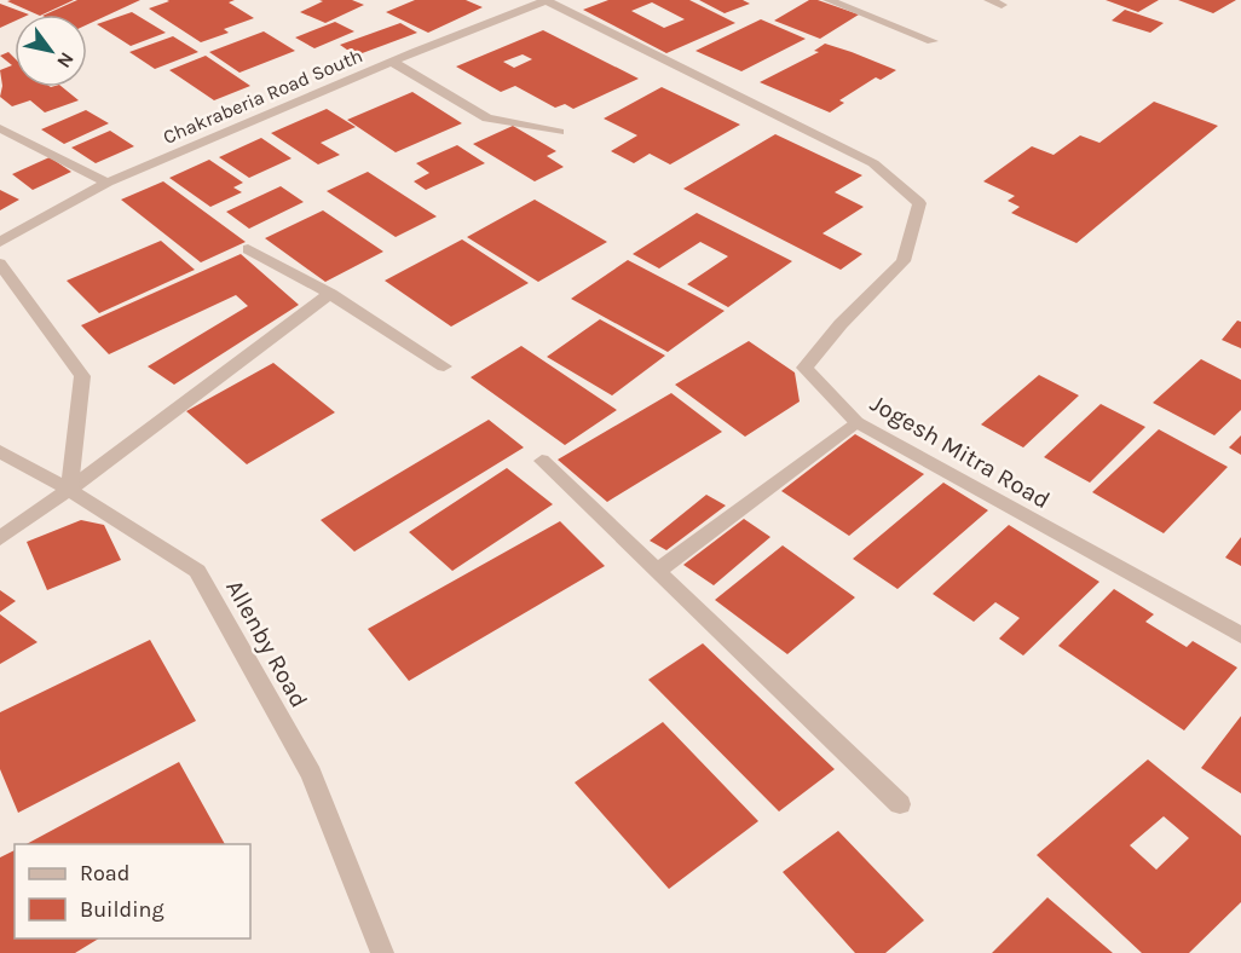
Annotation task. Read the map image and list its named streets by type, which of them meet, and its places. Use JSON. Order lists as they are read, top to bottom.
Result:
{
  "streets": {
    "street": ["Chakraberia Road South", "Jogesh Mitra Road", "Allenby Road"]
  },
  "crossings": [
    ["Chakraberia Road South", "Jogesh Mitra Road"]
  ],
  "legend": ["Road", "Building"],
  "north": "bottom right"
}
